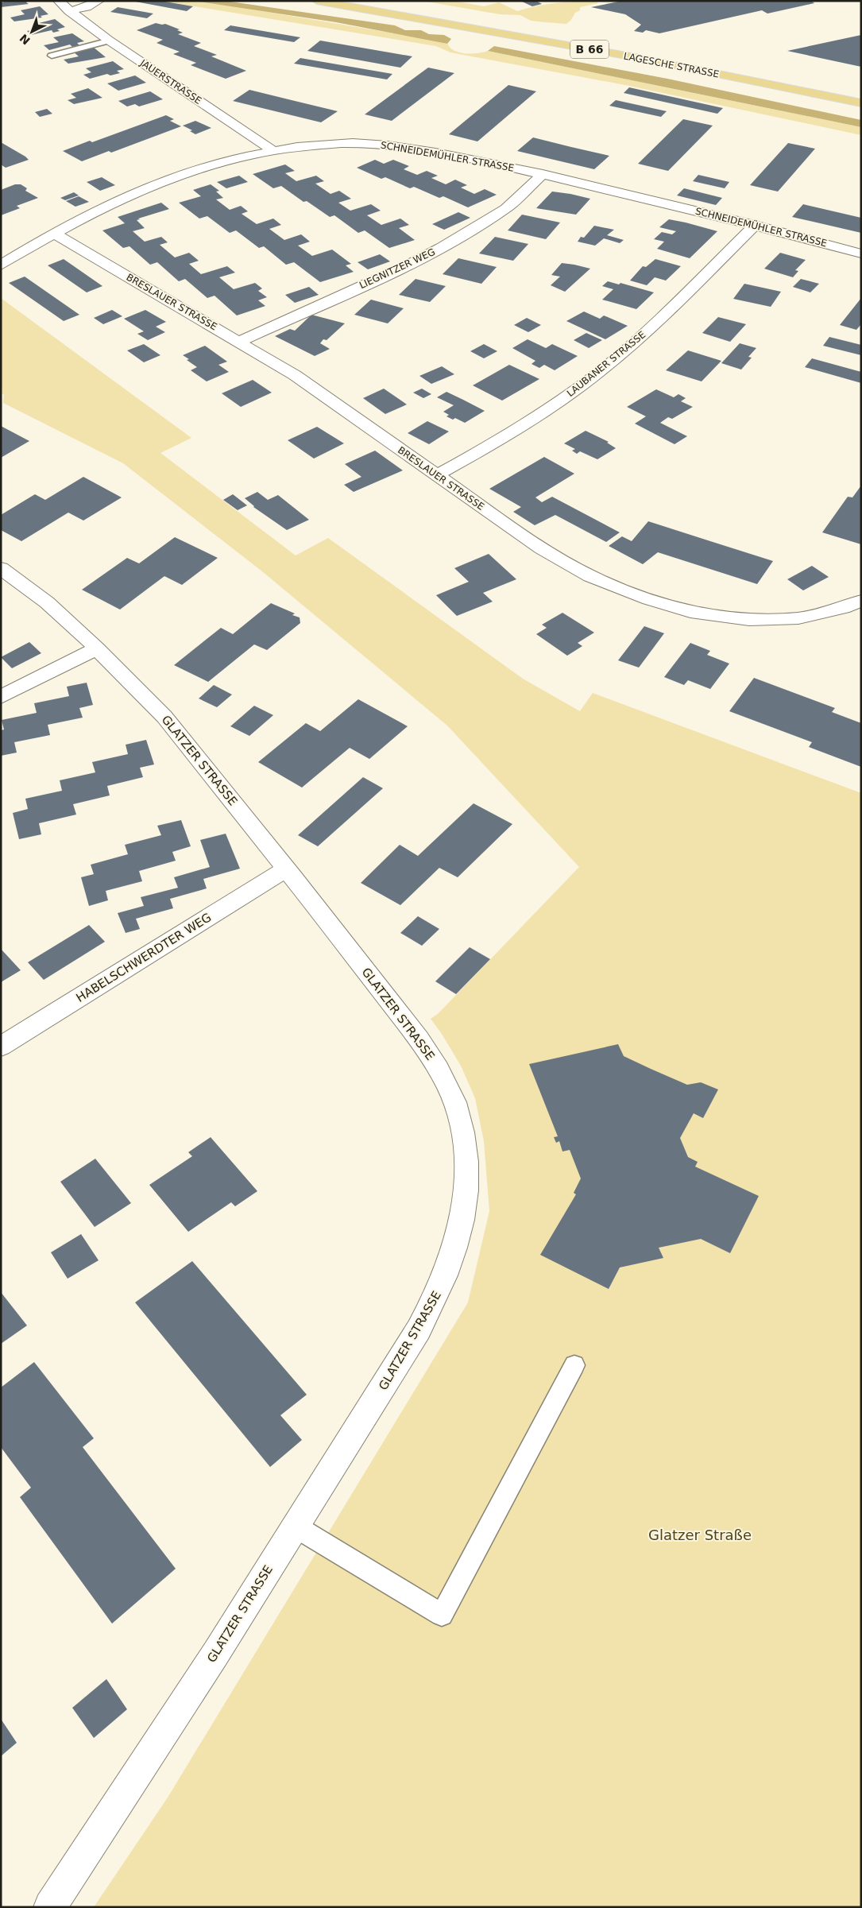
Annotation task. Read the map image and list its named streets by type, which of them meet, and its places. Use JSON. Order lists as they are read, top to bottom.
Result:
{
  "streets": {
    "main road": ["B 66", "LAGESCHE STRASSE"],
    "street": [
      "JAUERSTRASSE",
      "SCHNEIDEMÜHLER STRASSE",
      "LIEGNITZER WEG",
      "BRESLAUER STRASSE",
      "LAUBANER STRASSE",
      "GLATZER STRASSE",
      "HABELSCHWERDTER WEG"
    ]
  },
  "crossings": [
    ["JAUERSTRASSE", "SCHNEIDEMÜHLER STRASSE"],
    ["SCHNEIDEMÜHLER STRASSE", "LIEGNITZER WEG"],
    ["SCHNEIDEMÜHLER STRASSE", "BRESLAUER STRASSE"],
    ["SCHNEIDEMÜHLER STRASSE", "LAUBANER STRASSE"],
    ["LIEGNITZER WEG", "BRESLAUER STRASSE"],
    ["BRESLAUER STRASSE", "LAUBANER STRASSE"],
    ["GLATZER STRASSE", "HABELSCHWERDTER WEG"]
  ],
  "parks": ["Glatzer Straße"],
  "north": "bottom left"
}
